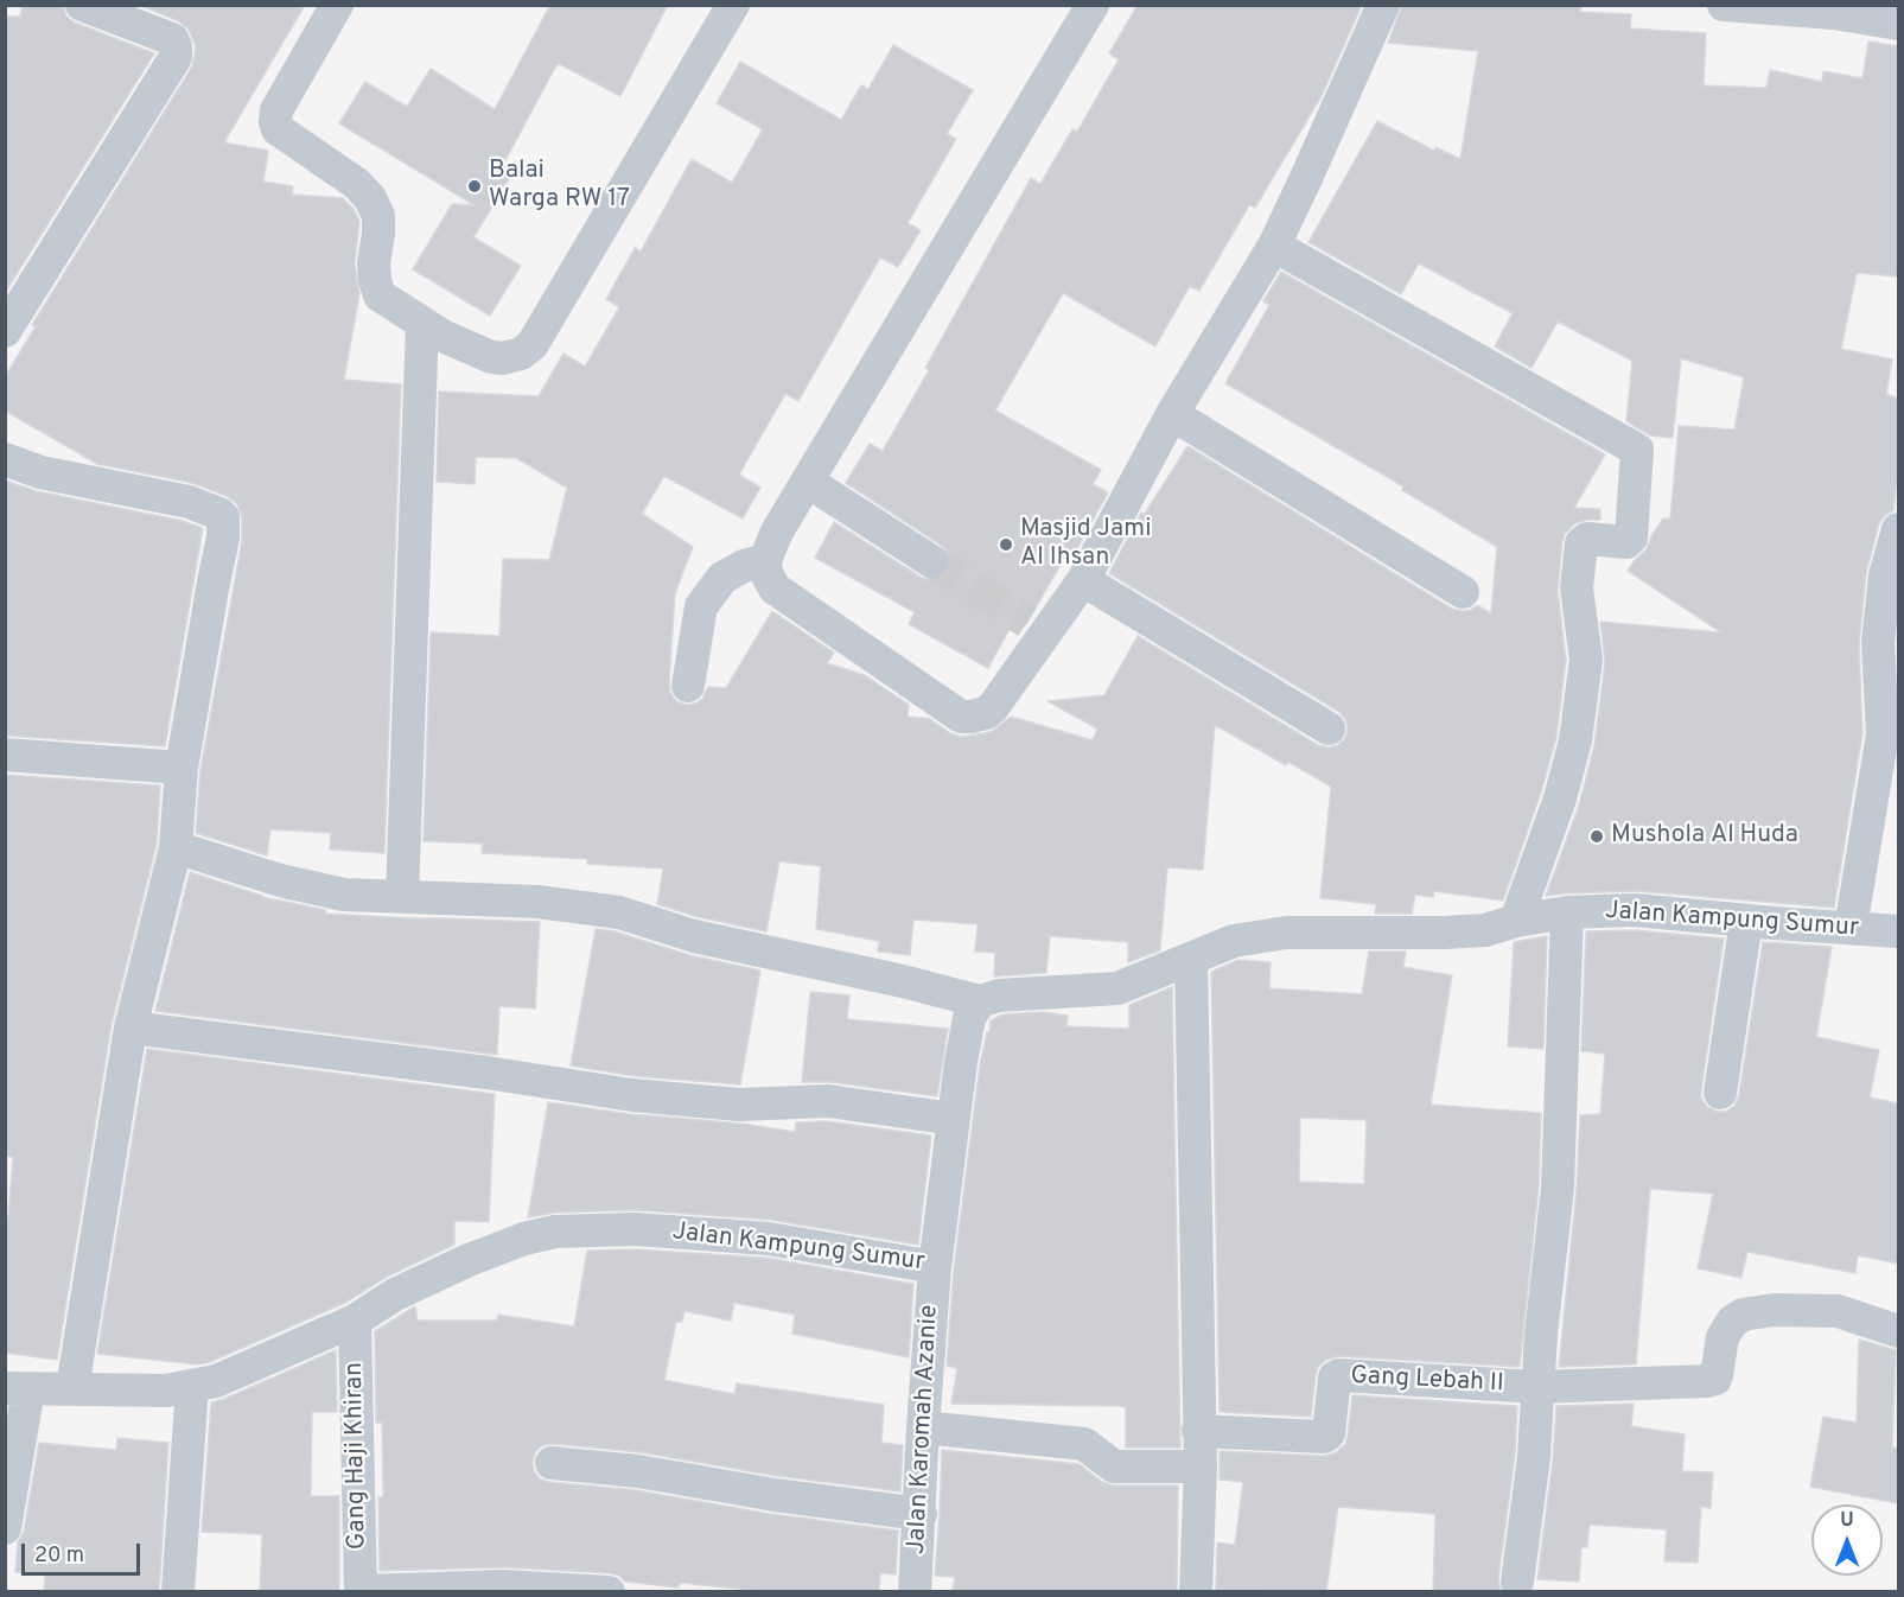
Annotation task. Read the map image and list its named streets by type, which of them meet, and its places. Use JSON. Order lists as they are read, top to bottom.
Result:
{
  "streets": {
    "street": [
      "Jalan Kampung Sumur",
      "Gang Lebah II",
      "Jalan Karomah Azanie",
      "Gang Haji Khiran"
    ]
  },
  "crossings": [
    ["Jalan Kampung Sumur", "Jalan Karomah Azanie"],
    ["Jalan Kampung Sumur", "Gang Haji Khiran"]
  ],
  "places": ["Balai Warga RW 17", "Masjid Jami Al Ihsan", "Mushola Al Huda"],
  "scale_bar": "20 m",
  "north": "top"
}
